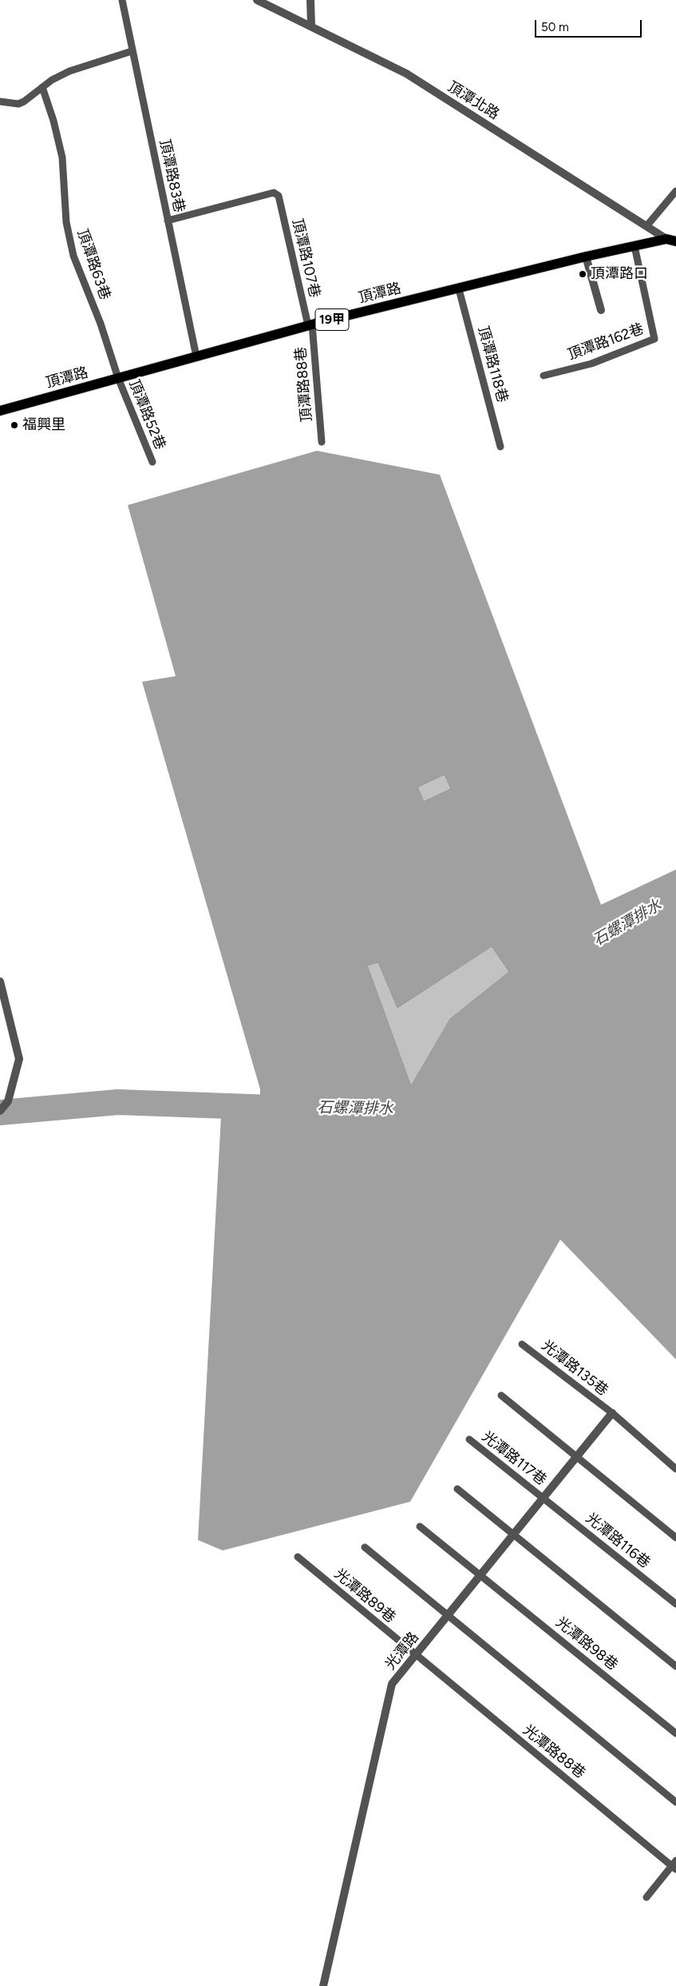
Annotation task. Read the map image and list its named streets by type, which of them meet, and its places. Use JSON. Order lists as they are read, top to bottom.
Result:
{
  "streets": {
    "main road": ["頂潭路", "19甲"],
    "street": ["頂潭北路", "光潭路"],
    "lane": [
      "頂潭路83巷",
      "頂潭路107巷",
      "頂潭路63巷",
      "頂潭路162巷",
      "頂潭路118巷",
      "頂潭路88巷",
      "頂潭路52巷",
      "光潭路135巷",
      "光潭路117巷",
      "光潭路116巷",
      "光潭路89巷",
      "光潭路98巷",
      "光潭路88巷"
    ]
  },
  "crossings": [
    ["頂潭北路", "頂潭路"],
    ["頂潭路83巷", "頂潭路107巷"],
    ["頂潭路83巷", "頂潭路"],
    ["頂潭路107巷", "頂潭路"],
    ["頂潭路107巷", "頂潭路88巷"],
    ["頂潭路63巷", "頂潭路"],
    ["頂潭路63巷", "頂潭路52巷"],
    ["頂潭路", "頂潭路162巷"],
    ["頂潭路", "頂潭路118巷"],
    ["頂潭路", "頂潭路88巷"],
    ["頂潭路", "頂潭路52巷"],
    ["光潭路135巷", "光潭路"],
    ["光潭路117巷", "光潭路116巷"],
    ["光潭路117巷", "光潭路"],
    ["光潭路116巷", "光潭路"],
    ["光潭路89巷", "光潭路"],
    ["光潭路89巷", "光潭路88巷"],
    ["光潭路98巷", "光潭路"],
    ["光潭路", "光潭路88巷"]
  ],
  "water": ["石螺潭排水"],
  "places": ["頂潭路口", "福興里"],
  "scale_bar": "50 m"
}
